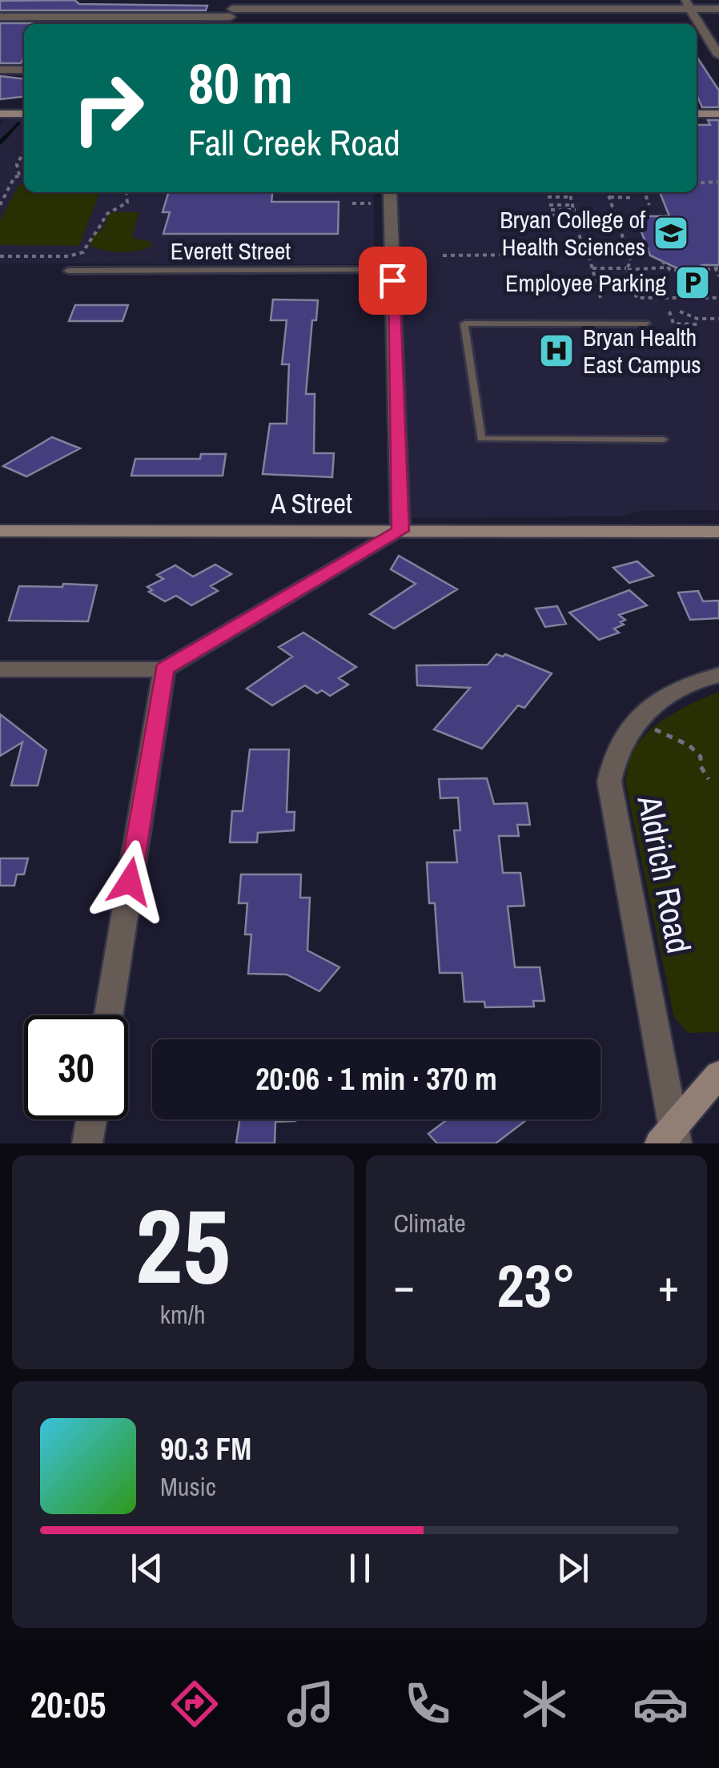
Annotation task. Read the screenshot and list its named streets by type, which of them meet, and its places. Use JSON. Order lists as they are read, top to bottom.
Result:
{
  "streets": {
    "main road": ["A Street"],
    "street": ["Aldrich Road"],
    "lane": ["Everett Street"]
  },
  "places": {
    "school or university": ["Bryan College of Health Sciences"],
    "parking": ["Employee Parking"],
    "hospital": ["Bryan Health East Campus"]
  },
  "page": {
    "turn": ["80 m", "Fall Creek Road"],
    "limit": "30",
    "trip": "20:06 · 1 min · 370 m",
    "tile": [
      ["25", "km/h"],
      "Climate"
    ],
    "heat": ["−", "23°", "+"],
    "song": ["90.3 FM", "Music"],
    "tabs": "20:05"
  }
}
